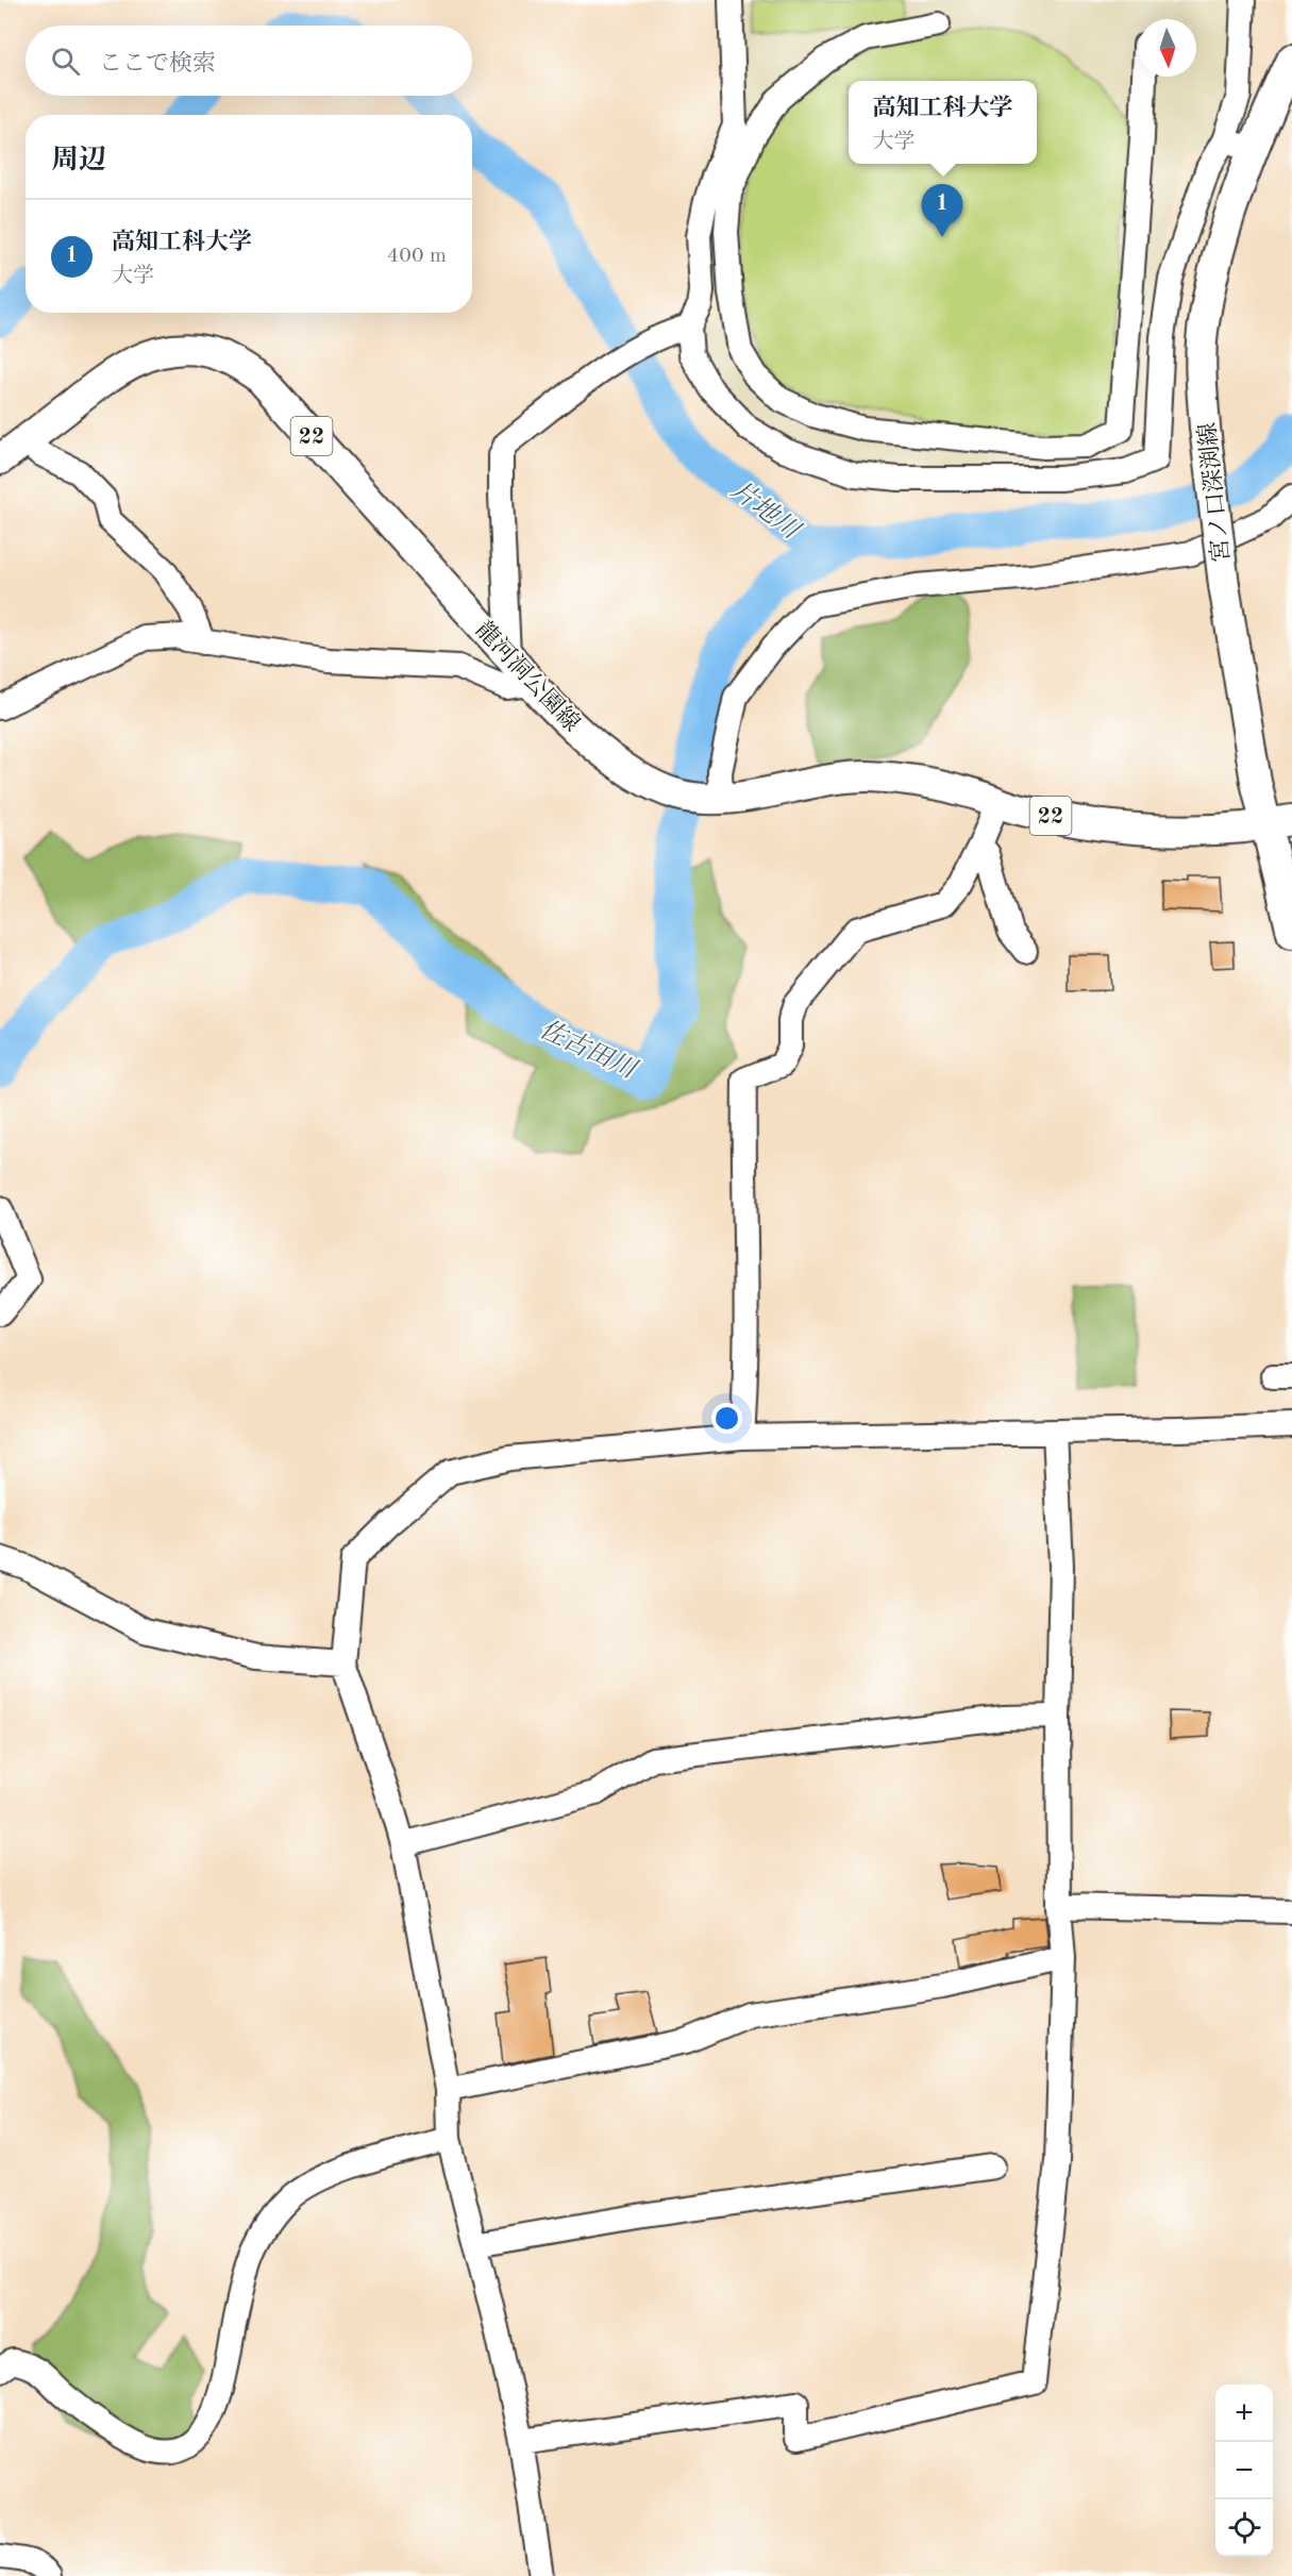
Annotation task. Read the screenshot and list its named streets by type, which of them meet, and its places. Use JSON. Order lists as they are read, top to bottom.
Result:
{
  "streets": {
    "main road": ["22", "宮ノ口深渕線", "龍河洞公園線"]
  },
  "crossings": [
    ["宮ノ口深渕線", "龍河洞公園線"]
  ],
  "water": ["片地川", "佐古田川"],
  "north": "bottom",
  "page": {
    "search": "ここで検索",
    "popup": ["高知工科大学", "大学"],
    "heading": "周辺",
    "pins": "1",
    "list": [
      {
        "mark": "1",
        "name": "高知工科大学",
        "note": "大学",
        "value": "400 m"
      }
    ],
    "map_buttons": ["+", "−"]
  }
}
